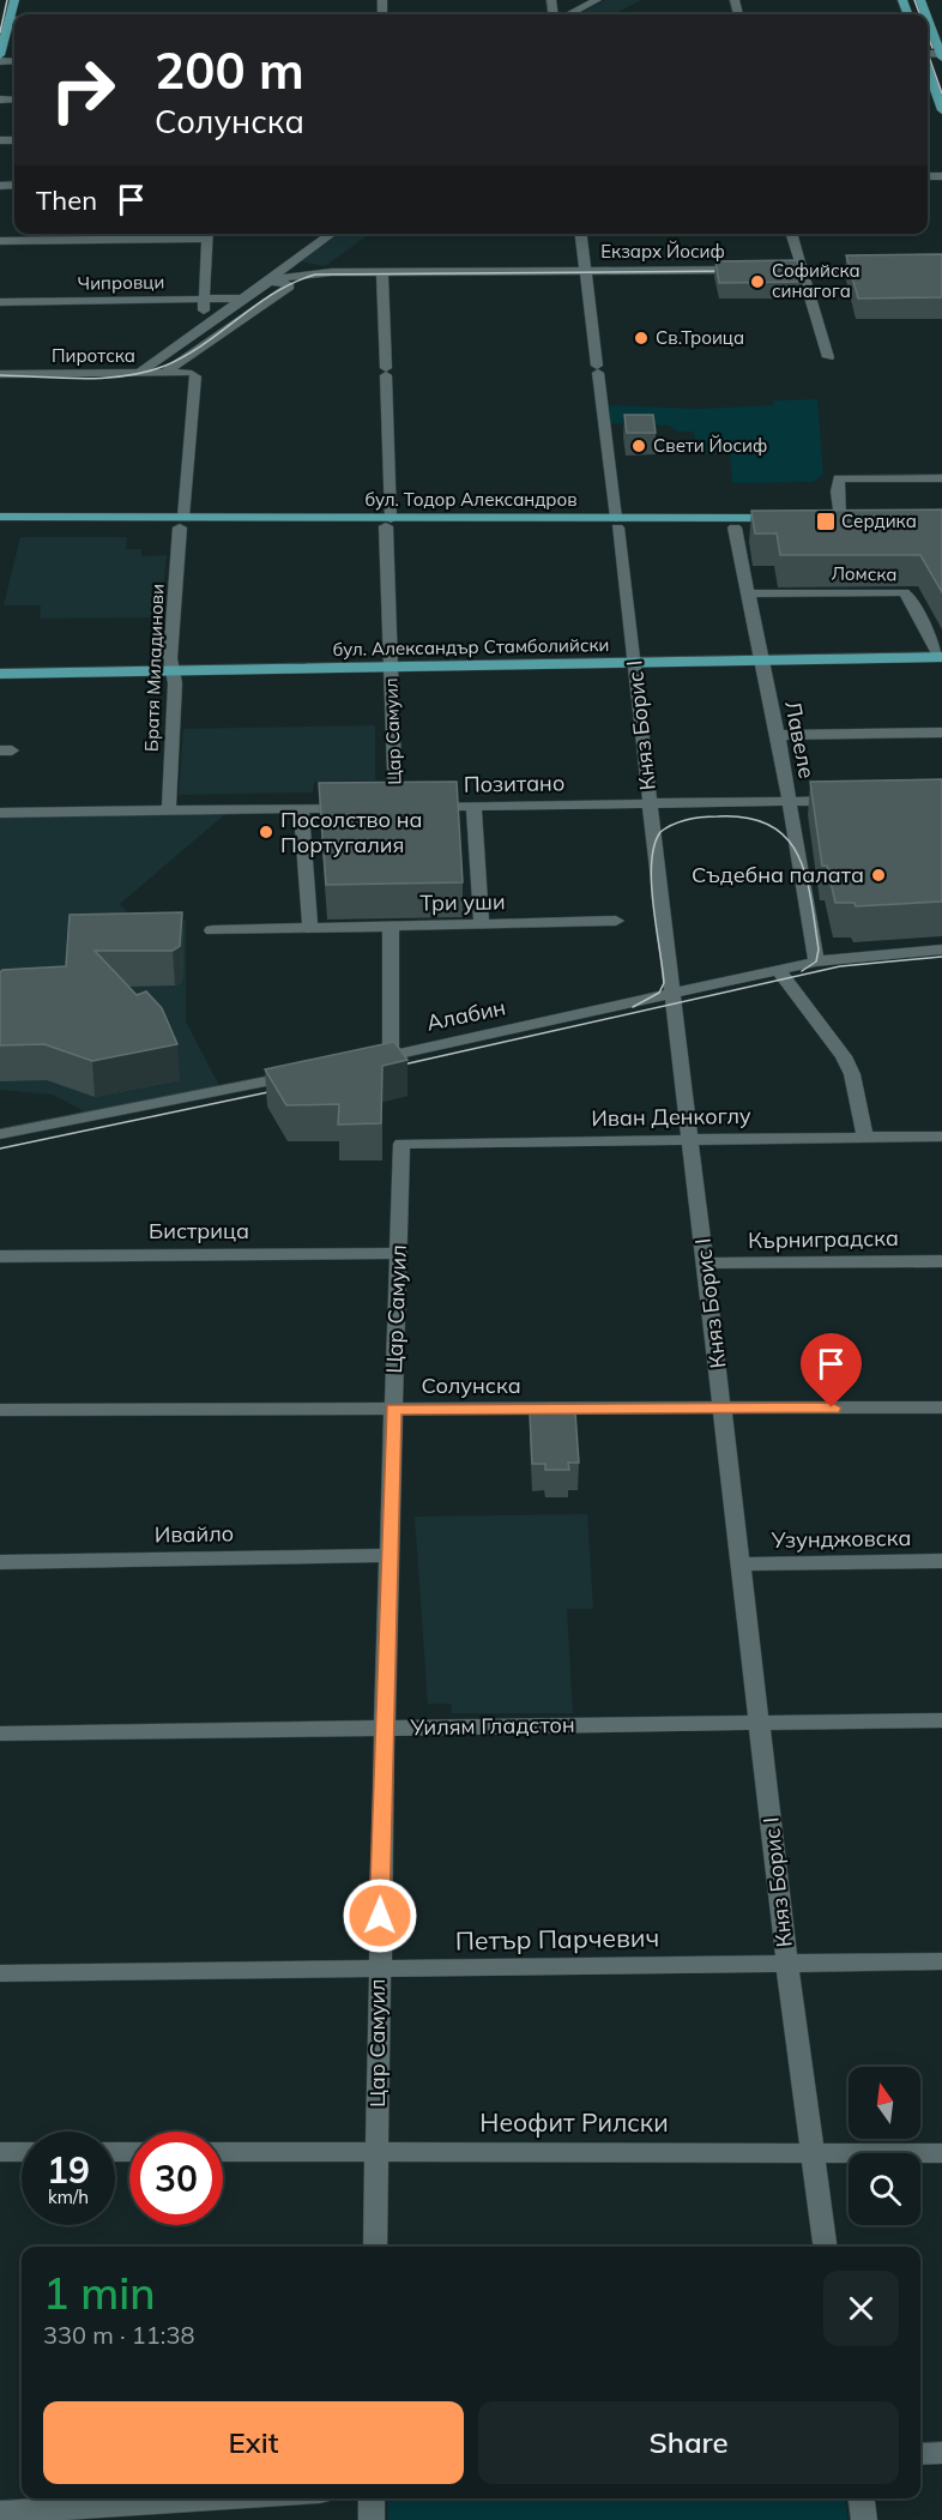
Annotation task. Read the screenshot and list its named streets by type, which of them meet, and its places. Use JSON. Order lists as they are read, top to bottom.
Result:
{
  "streets": {
    "main road": ["бул. Тодор Александров", "бул. Александър Стамболийски"],
    "street": [
      "Екзарх Йосиф",
      "Чипровци",
      "Пиротска",
      "Ломска",
      "Братя Миладинови",
      "Княз Борис I",
      "Цар Самуил",
      "Лавеле",
      "Позитано",
      "Три уши",
      "Алабин",
      "Иван Денкоглу",
      "Бистрица",
      "Кърниградска",
      "Солунска",
      "Ивайло",
      "Узунджовска",
      "Уилям Гладстон",
      "Петър Парчевич",
      "Неофит Рилски"
    ]
  },
  "crossings": [
    ["Екзарх Йосиф", "Княз Борис I"],
    ["Екзарх Йосиф", "Цар Самуил"],
    ["Пиротска", "Братя Миладинови"],
    ["бул. Тодор Александров", "Братя Миладинови"],
    ["бул. Тодор Александров", "Княз Борис I"],
    ["бул. Тодор Александров", "Цар Самуил"],
    ["бул. Тодор Александров", "Лавеле"],
    ["Ломска", "бул. Александър Стамболийски"],
    ["Ломска", "Лавеле"],
    ["бул. Александър Стамболийски", "Братя Миладинови"],
    ["бул. Александър Стамболийски", "Княз Борис I"],
    ["бул. Александър Стамболийски", "Цар Самуил"],
    ["бул. Александър Стамболийски", "Лавеле"],
    ["Княз Борис I", "Позитано"],
    ["Княз Борис I", "Алабин"],
    ["Княз Борис I", "Иван Денкоглу"],
    ["Княз Борис I", "Кърниградска"],
    ["Княз Борис I", "Солунска"],
    ["Княз Борис I", "Узунджовска"],
    ["Княз Борис I", "Уилям Гладстон"],
    ["Княз Борис I", "Петър Парчевич"],
    ["Княз Борис I", "Неофит Рилски"],
    ["Цар Самуил", "Позитано"],
    ["Цар Самуил", "Иван Денкоглу"],
    ["Цар Самуил", "Бистрица"],
    ["Цар Самуил", "Солунска"],
    ["Цар Самуил", "Ивайло"],
    ["Цар Самуил", "Уилям Гладстон"],
    ["Цар Самуил", "Петър Парчевич"],
    ["Цар Самуил", "Неофит Рилски"],
    ["Лавеле", "Позитано"],
    ["Лавеле", "Алабин"]
  ],
  "places": {
    "other": [
      "Софийска синагога",
      "Св.Троица",
      "Свети Йосиф",
      "Посолство на Португалия",
      "Съдебна палата"
    ],
    "transit": ["Сердика"]
  },
  "north": "top",
  "page": {
    "turn": ["200 m", "Солунска"],
    "then": "Then",
    "speed": "19 km/h",
    "limit": "30",
    "heading": ["1 min", "330 m · 11:38"],
    "buttons": ["Exit", "Share"]
  }
}
